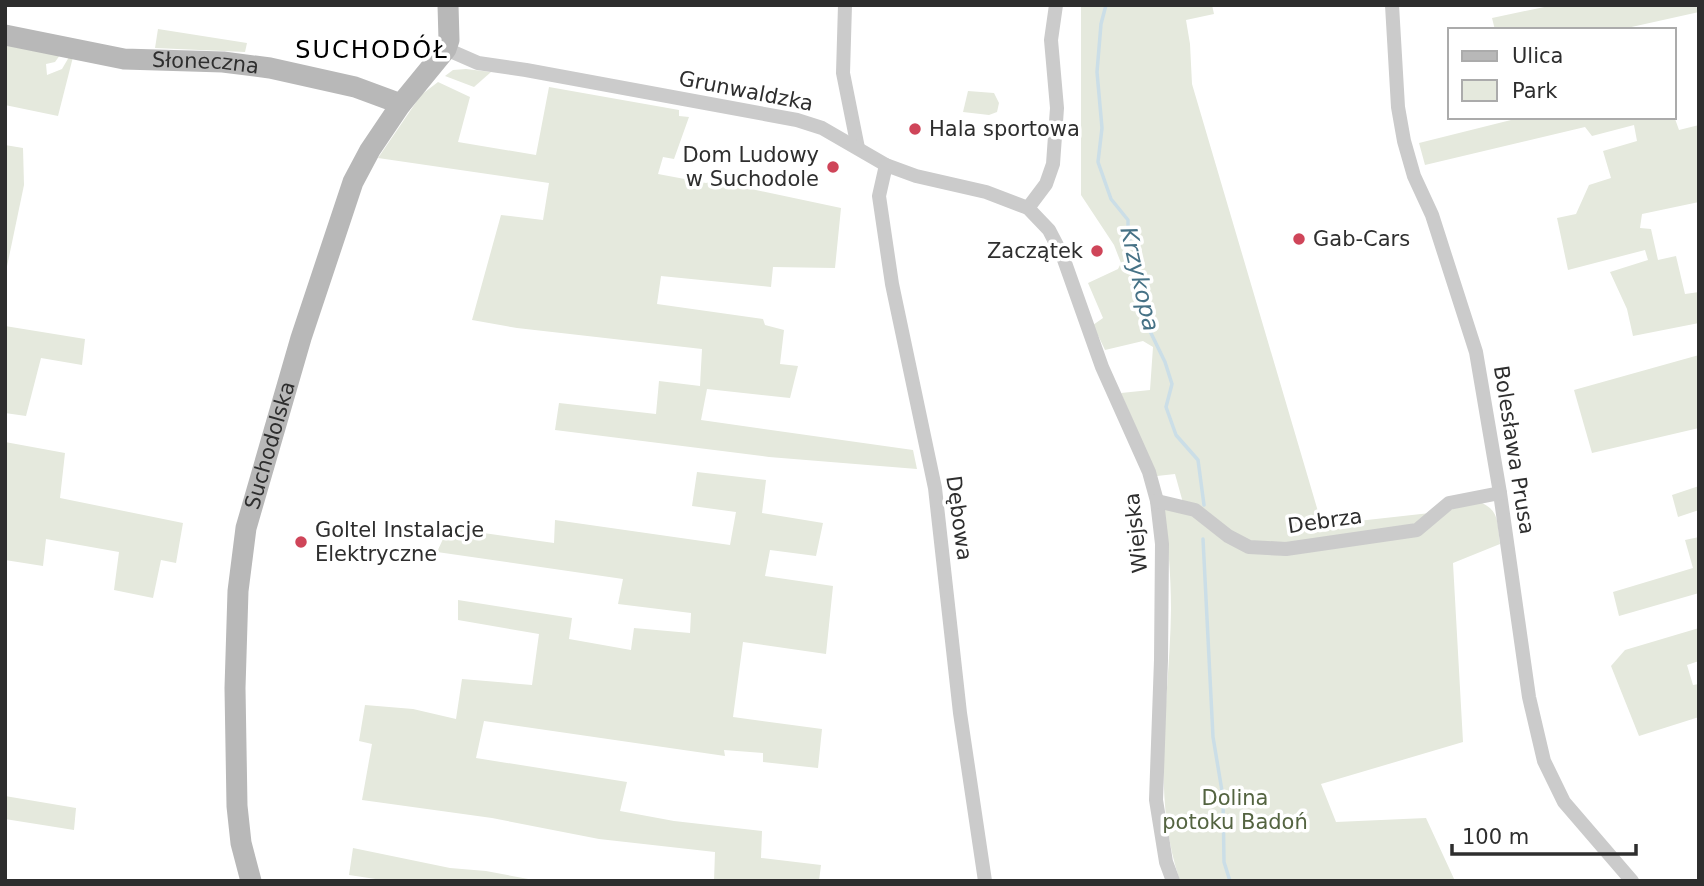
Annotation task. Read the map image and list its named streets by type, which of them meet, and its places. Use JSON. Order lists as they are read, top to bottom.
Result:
{
  "streets": {
    "street": [
      "Słoneczna",
      "Grunwaldzka",
      "Suchodolska",
      "Bolesława Prusa",
      "Dębowa",
      "Debrza",
      "Wiejska"
    ]
  },
  "crossings": [
    ["Słoneczna", "Suchodolska"],
    ["Grunwaldzka", "Suchodolska"],
    ["Grunwaldzka", "Dębowa"],
    ["Grunwaldzka", "Wiejska"],
    ["Bolesława Prusa", "Debrza"],
    ["Debrza", "Wiejska"]
  ],
  "districts": ["SUCHODÓŁ"],
  "water": ["Krzykopa"],
  "parks": ["Dolina potoku Badoń"],
  "places": [
    "Hala sportowa",
    "Dom Ludowy w Suchodole",
    "Gab-Cars",
    "Zaczątek",
    "Goltel Instalacje Elektryczne"
  ],
  "legend": ["Ulica", "Park"],
  "scale_bar": "100 m"
}
